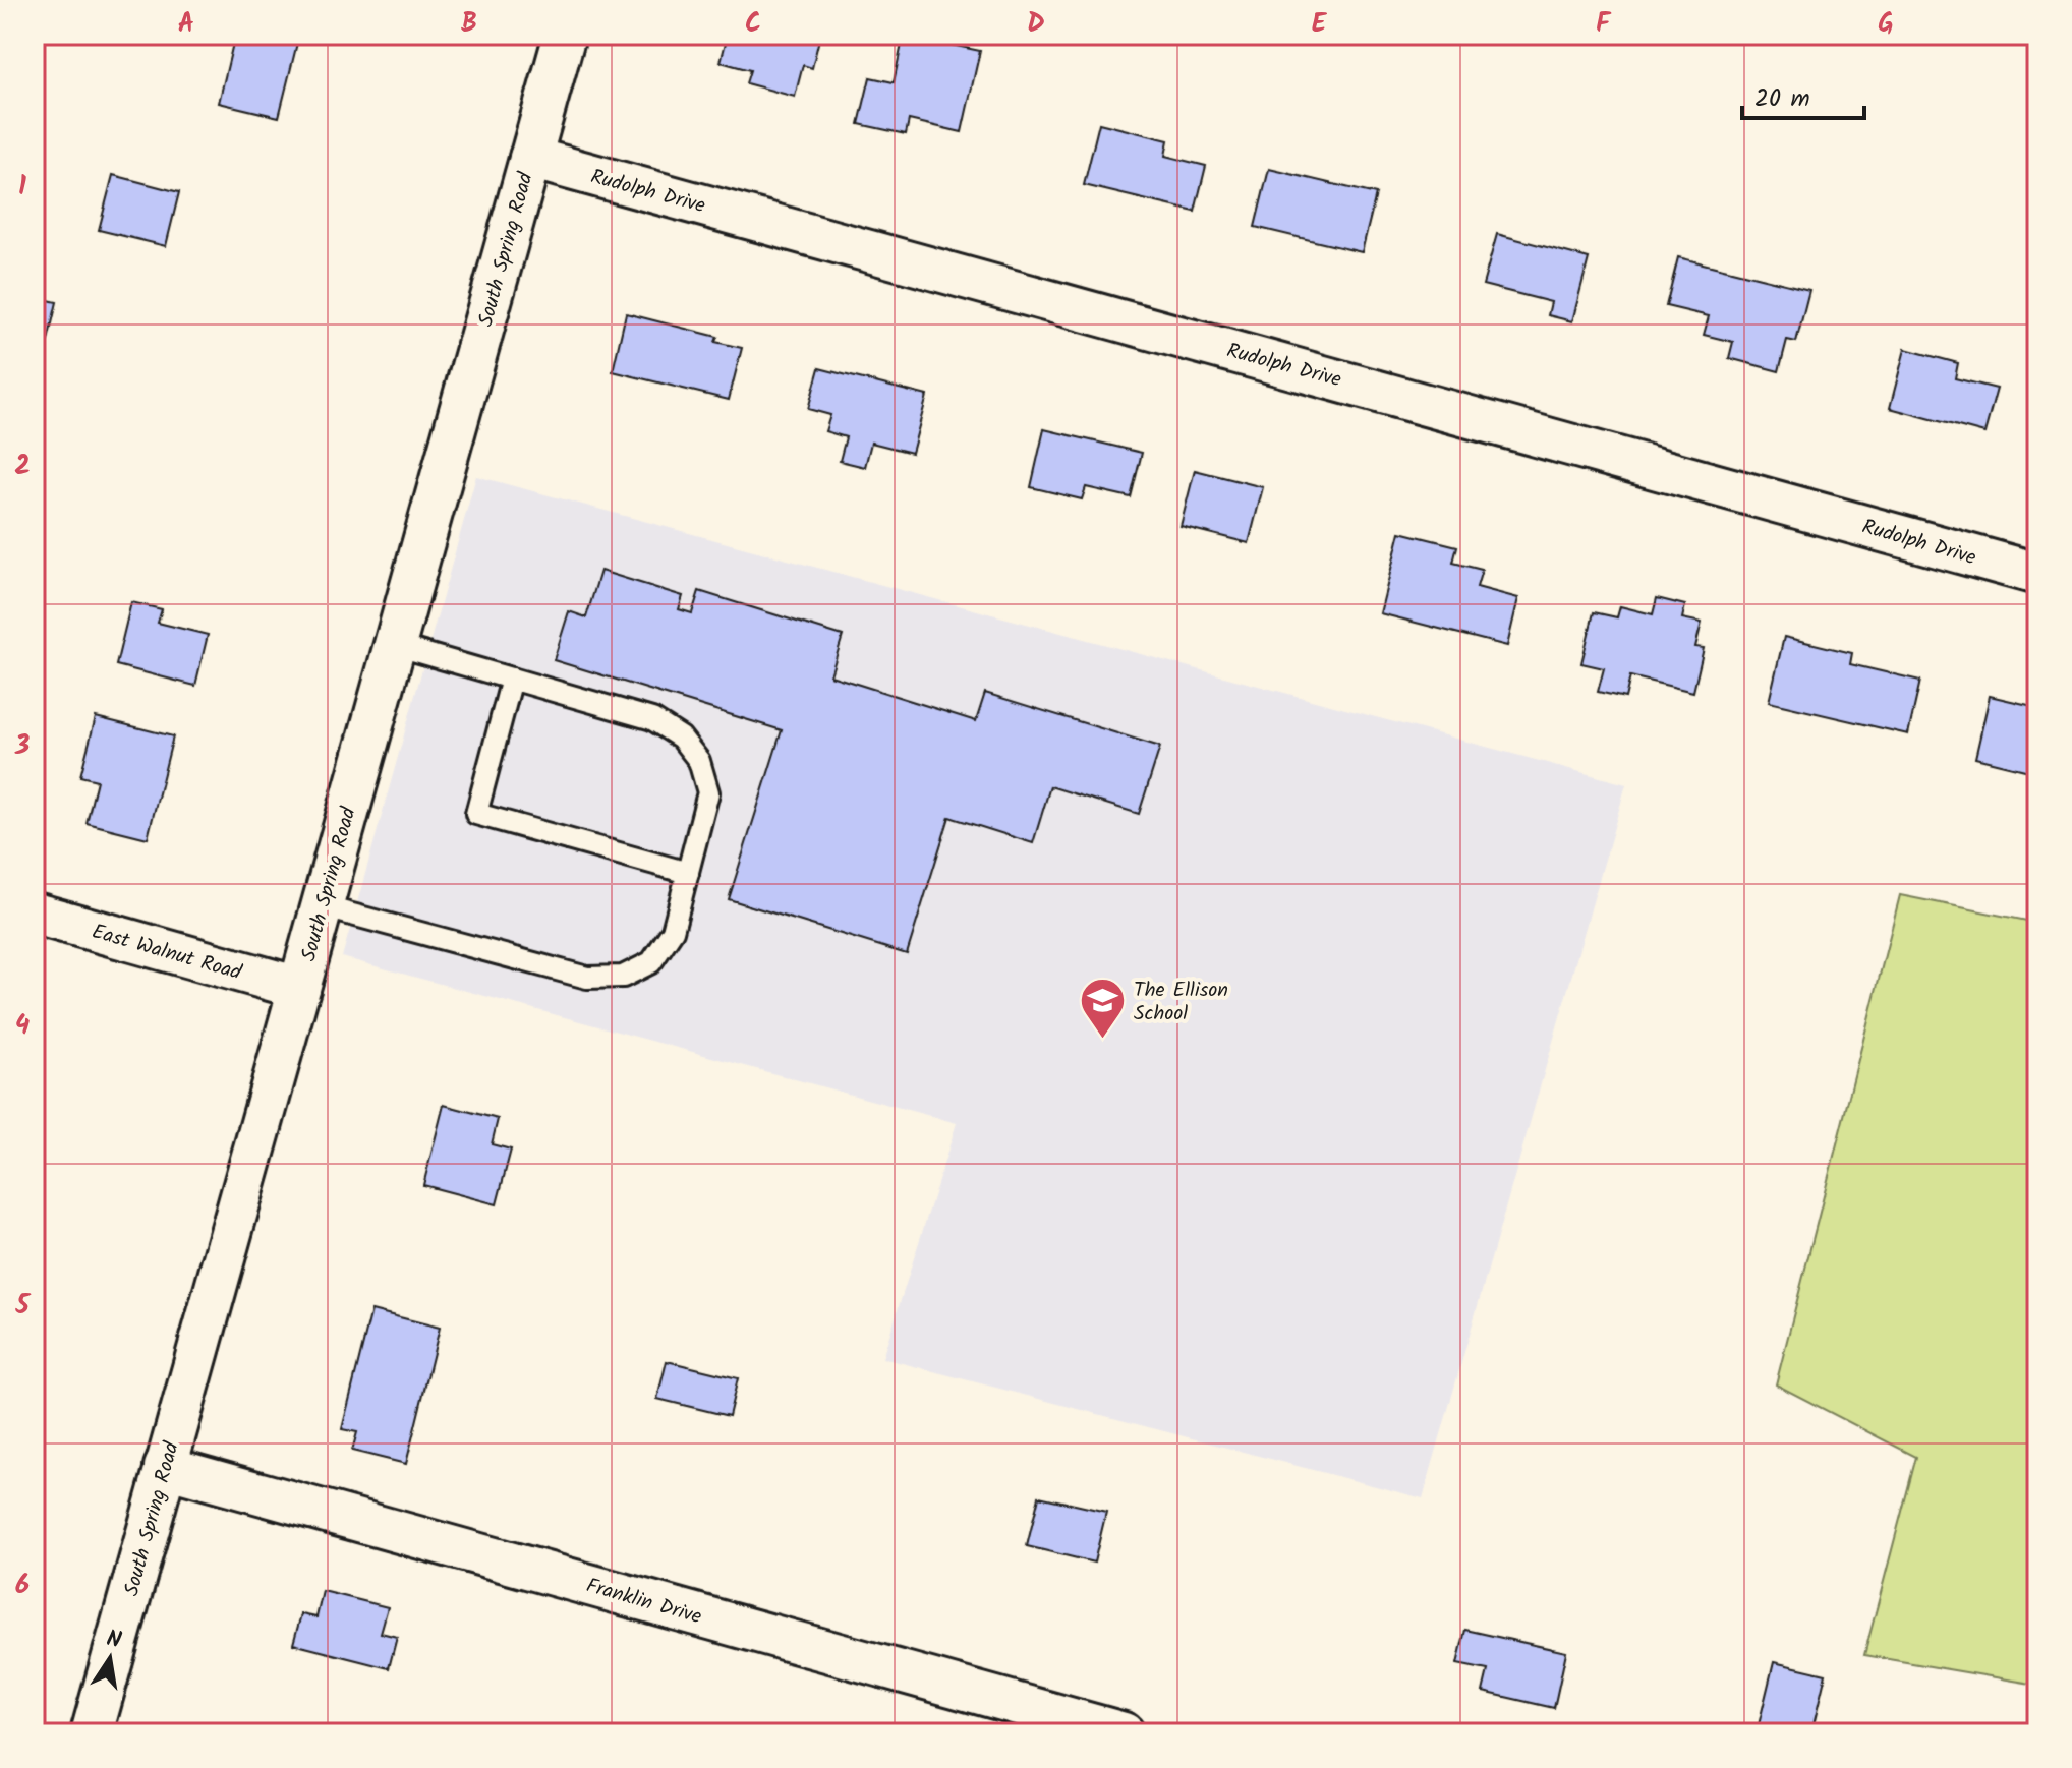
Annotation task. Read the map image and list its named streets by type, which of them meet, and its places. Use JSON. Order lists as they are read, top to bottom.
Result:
{
  "streets": {
    "street": [
      "Rudolph Drive",
      "South Spring Road",
      "East Walnut Road",
      "Franklin Drive"
    ]
  },
  "crossings": [
    ["Rudolph Drive", "South Spring Road"],
    ["South Spring Road", "East Walnut Road"],
    ["South Spring Road", "Franklin Drive"]
  ],
  "places": {
    "school or university": ["The Ellison School"]
  },
  "scale_bar": "20 m",
  "north": "top",
  "grid": {
    "columns": [
      "A",
      "B",
      "C",
      "D",
      "E",
      "F",
      "G"
    ],
    "rows": [
      "1",
      "2",
      "3",
      "4",
      "5",
      "6"
    ]
  }
}
